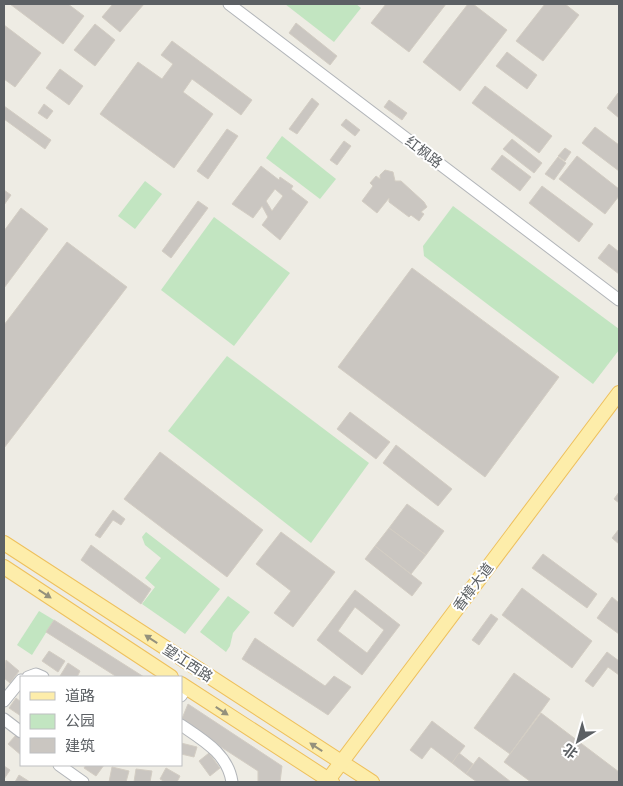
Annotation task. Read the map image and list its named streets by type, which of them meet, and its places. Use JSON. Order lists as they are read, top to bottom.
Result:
{
  "streets": {
    "main road": ["香樟大道", "望江西路"],
    "street": ["红枫路"]
  },
  "crossings": [
    ["香樟大道", "望江西路"]
  ],
  "legend": ["道路", "公园", "建筑"],
  "north": "bottom left"
}
